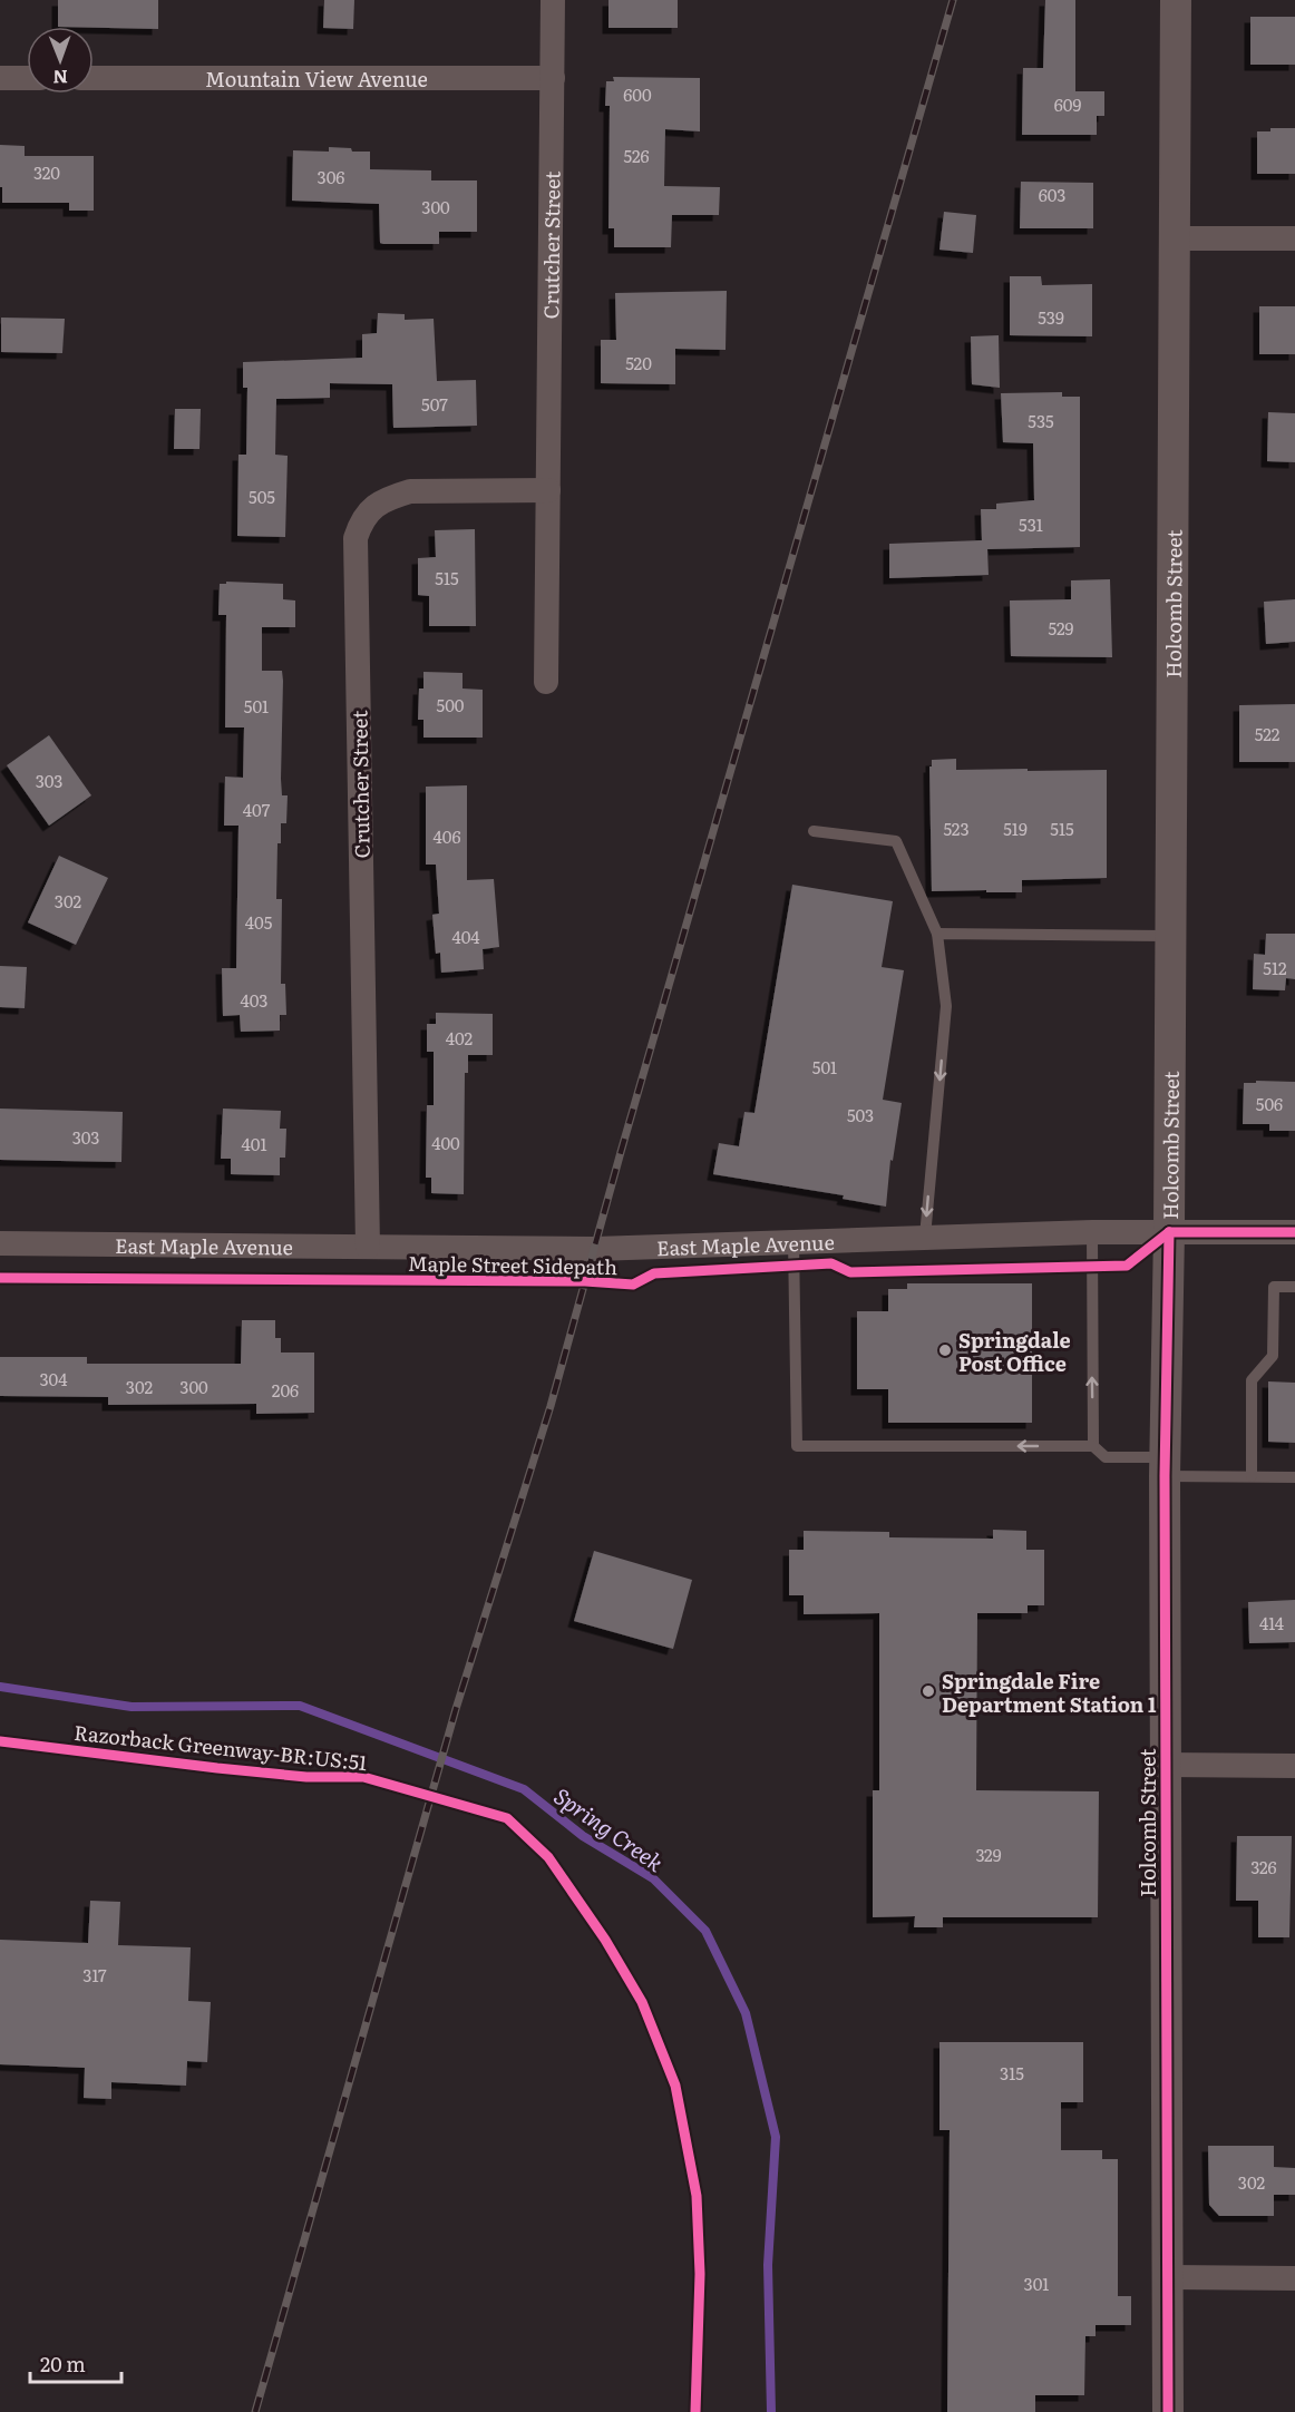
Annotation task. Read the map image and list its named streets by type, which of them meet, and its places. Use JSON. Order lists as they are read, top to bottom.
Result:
{
  "streets": {
    "street": [
      "Mountain View Avenue",
      "Crutcher Street",
      "Holcomb Street",
      "East Maple Avenue"
    ],
    "cycle path": ["Maple Street Sidepath", "Razorback Greenway-BR:US:51"]
  },
  "crossings": [
    ["Mountain View Avenue", "Crutcher Street"],
    ["Crutcher Street", "East Maple Avenue"],
    ["Holcomb Street", "East Maple Avenue"]
  ],
  "water": ["Spring Creek"],
  "places": ["Springdale Post Office", "Springdale Fire Department Station 1"],
  "house_numbers": [
    "600",
    "609",
    "526",
    "320",
    "306",
    "603",
    "300",
    "539",
    "520",
    "507",
    "535",
    "505",
    "531",
    "515",
    "529",
    "500",
    "501",
    "522",
    "303",
    "407",
    "523",
    "519",
    "515",
    "406",
    "302",
    "405",
    "404",
    "512",
    "403",
    "402",
    "501",
    "506",
    "503",
    "303",
    "400",
    "401",
    "304",
    "302",
    "300",
    "206",
    "414",
    "329",
    "326",
    "317",
    "315",
    "302",
    "301"
  ],
  "scale_bar": "20 m",
  "north": "bottom"
}
